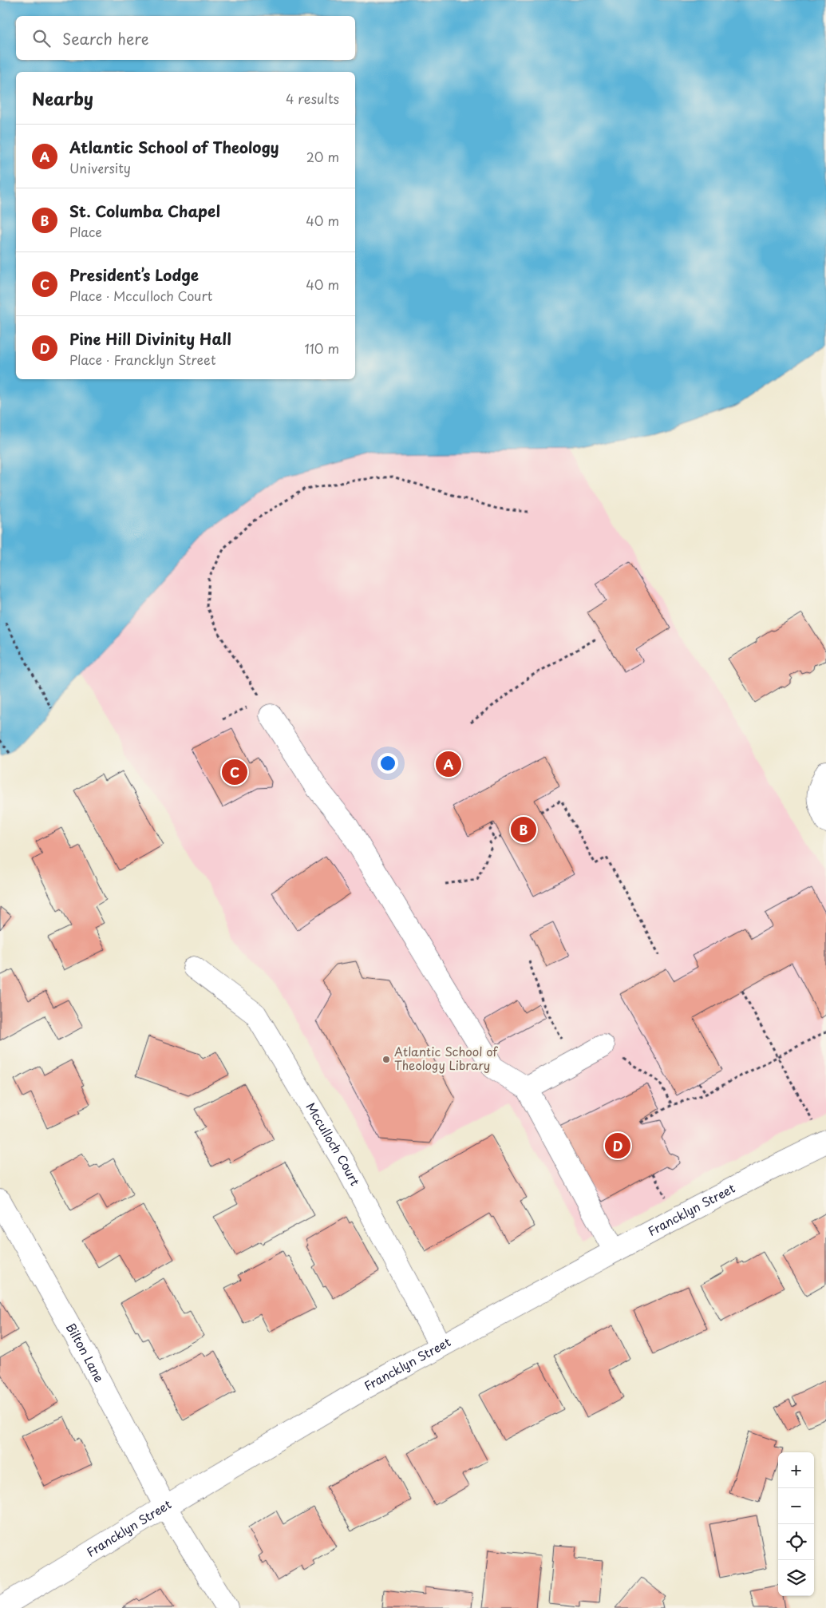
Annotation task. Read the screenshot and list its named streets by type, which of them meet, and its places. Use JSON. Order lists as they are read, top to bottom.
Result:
{
  "streets": {
    "street": ["Mcculloch Court", "Francklyn Street", "Bilton Lane"]
  },
  "crossings": [
    ["Mcculloch Court", "Francklyn Street"],
    ["Francklyn Street", "Bilton Lane"]
  ],
  "places": ["Atlantic School of Theology Library"],
  "page": {
    "search": "Search here",
    "heading": ["Nearby", "4 results"],
    "list": [
      {
        "mark": "A",
        "name": "Atlantic School of Theology",
        "note": "University",
        "value": "20 m"
      },
      {
        "mark": "B",
        "name": "St. Columba Chapel",
        "note": "Place",
        "value": "40 m"
      },
      {
        "mark": "C",
        "name": "President’s Lodge",
        "note": "Place · Mcculloch Court",
        "value": "40 m"
      },
      {
        "mark": "D",
        "name": "Pine Hill Divinity Hall",
        "note": "Place · Francklyn Street",
        "value": "110 m"
      }
    ],
    "pins": [
      "A",
      "C",
      "B",
      "D"
    ],
    "map_buttons": ["+", "−"]
  }
}
